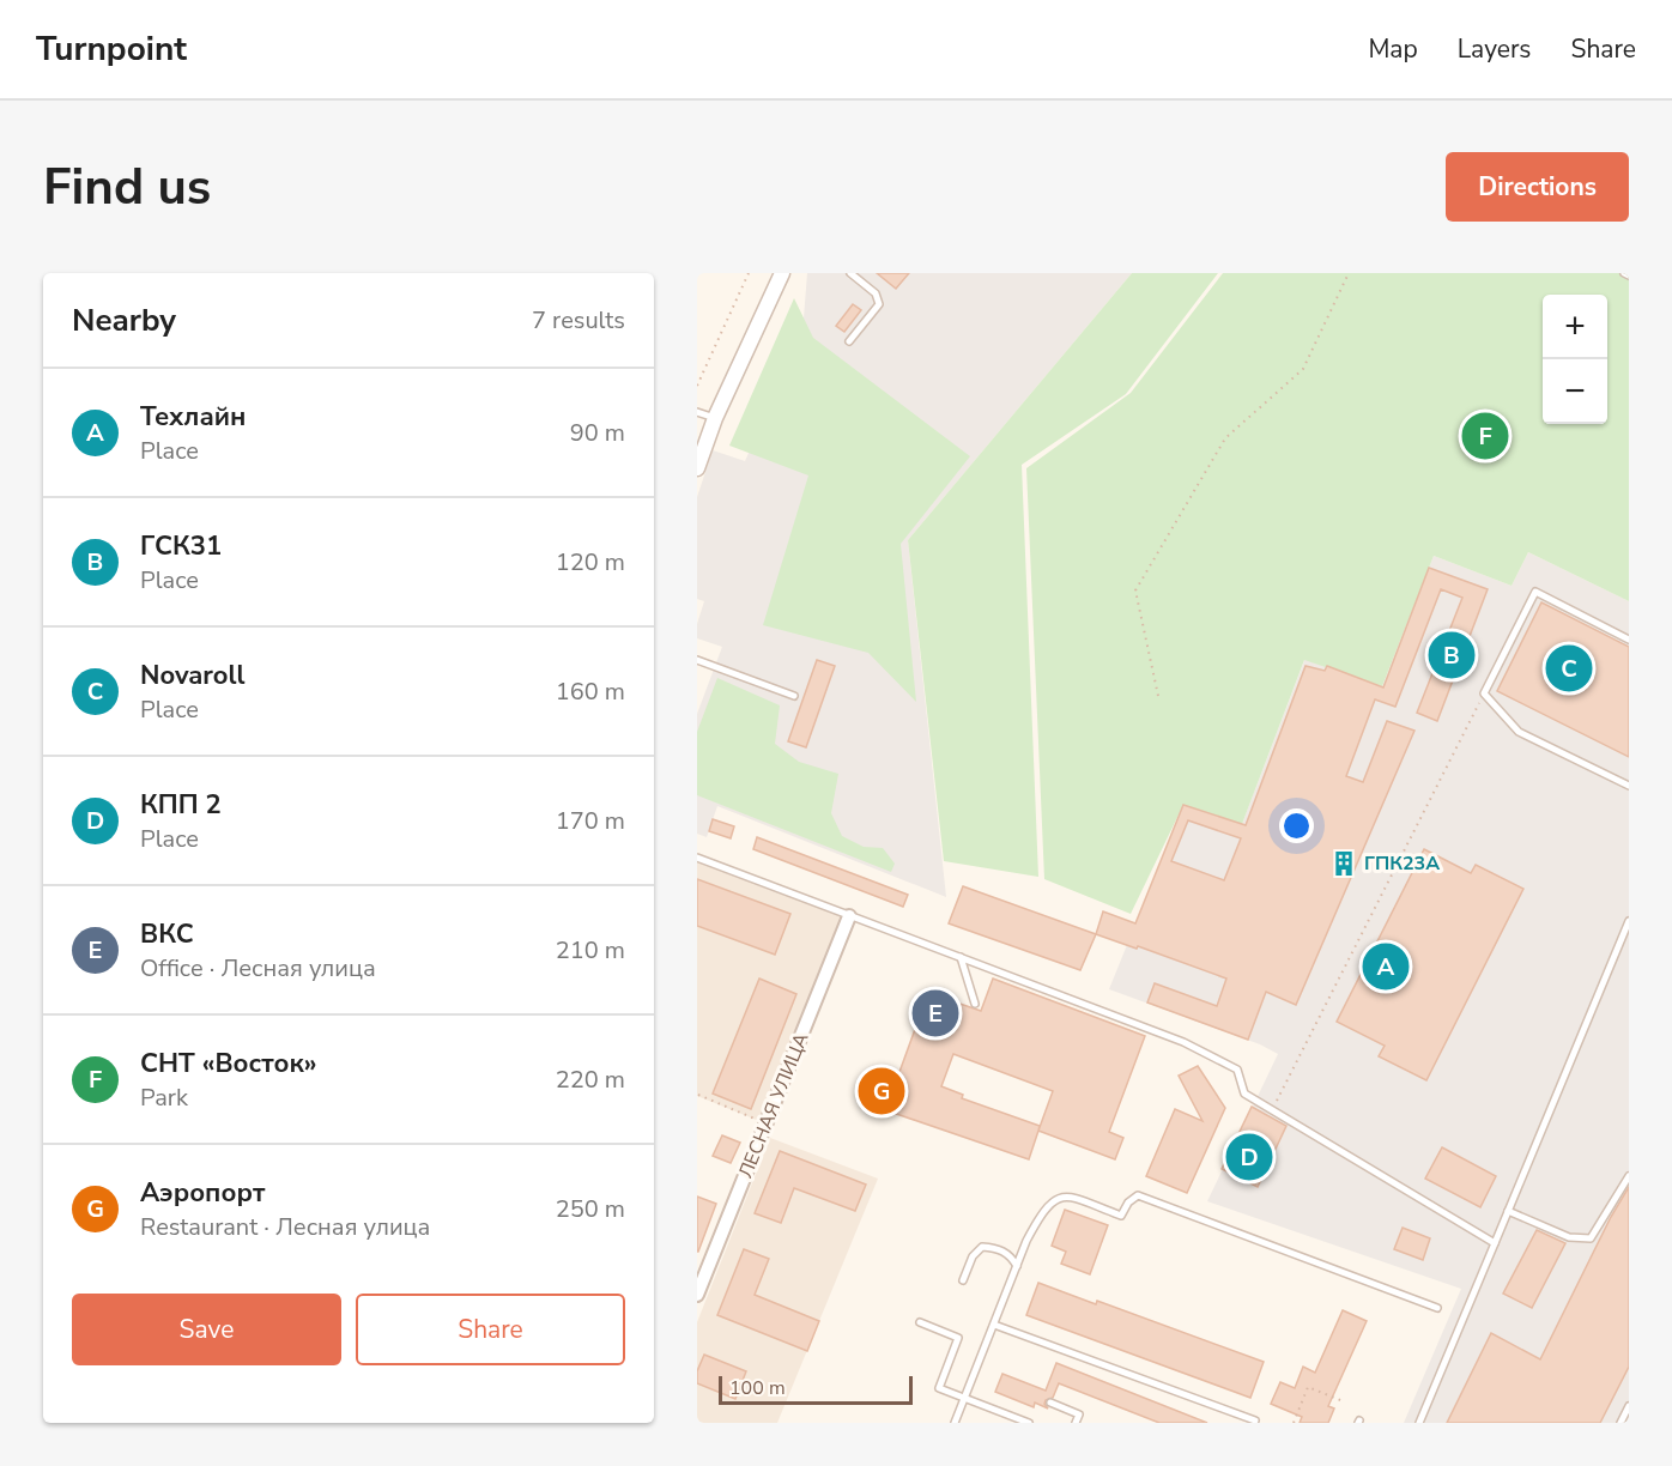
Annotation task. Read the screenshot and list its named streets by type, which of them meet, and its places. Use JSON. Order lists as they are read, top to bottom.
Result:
{
  "streets": {
    "street": ["ЛЕСНАЯ УЛИЦА"]
  },
  "places": {
    "building": ["ГПК23А"]
  },
  "scale_bar": "100 m",
  "page": {
    "header": "Turnpoint",
    "nav": ["Map", "Layers", "Share"],
    "buttons": [
      "Directions",
      ["Save", "Share"]
    ],
    "title": "Find us",
    "heading": ["Nearby", "7 results"],
    "map_buttons": ["+", "−"],
    "list": [
      {
        "mark": "A",
        "name": "Техлайн",
        "note": "Place",
        "value": "90 m"
      },
      {
        "mark": "B",
        "name": "ГСК31",
        "note": "Place",
        "value": "120 m"
      },
      {
        "mark": "C",
        "name": "Novaroll",
        "note": "Place",
        "value": "160 m"
      },
      {
        "mark": "D",
        "name": "КПП 2",
        "note": "Place",
        "value": "170 m"
      },
      {
        "mark": "E",
        "name": "ВКС",
        "note": "Office · Лесная улица",
        "value": "210 m"
      },
      {
        "mark": "F",
        "name": "СНТ «Восток»",
        "note": "Park",
        "value": "220 m"
      },
      {
        "mark": "G",
        "name": "Аэропорт",
        "note": "Restaurant · Лесная улица",
        "value": "250 m"
      }
    ],
    "pins": [
      "F",
      "B",
      "C",
      "A",
      "E",
      "G",
      "D"
    ],
    "scale": "100 m"
  }
}
